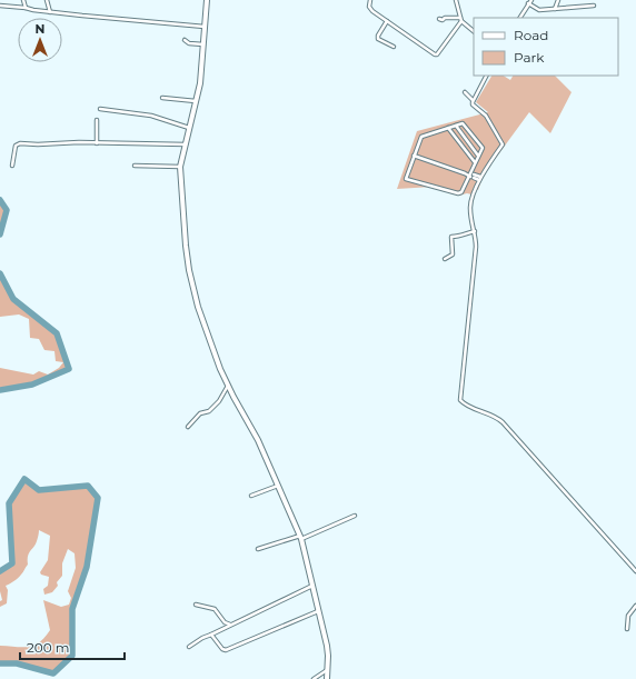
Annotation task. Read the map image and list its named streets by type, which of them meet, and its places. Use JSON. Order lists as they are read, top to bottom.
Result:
{
  "legend": ["Road", "Park"],
  "scale_bar": "200 m",
  "north": "top"
}
